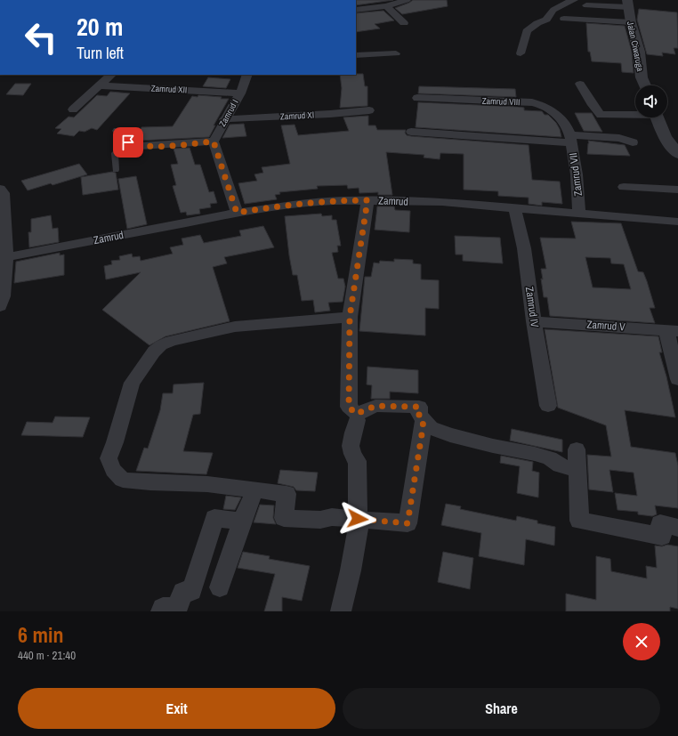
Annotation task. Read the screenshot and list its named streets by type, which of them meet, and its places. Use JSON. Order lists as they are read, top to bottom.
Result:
{
  "streets": {
    "street": [
      "Jalan Ciwaruga",
      "Zamrud XII",
      "Zamrud VIII",
      "Zamrud I",
      "Zamrud XI",
      "Zamrud VII",
      "Zamrud",
      "Zamrud IV",
      "Zamrud V"
    ]
  },
  "crossings": [
    ["Zamrud XII", "Zamrud I"],
    ["Zamrud VIII", "Zamrud VII"],
    ["Zamrud I", "Zamrud XI"],
    ["Zamrud VII", "Zamrud"],
    ["Zamrud", "Zamrud IV"],
    ["Zamrud IV", "Zamrud V"]
  ],
  "page": {
    "turn": ["20 m", "Turn left"],
    "heading": ["6 min", "440 m · 21:40"],
    "buttons": ["Exit", "Share"]
  }
}
